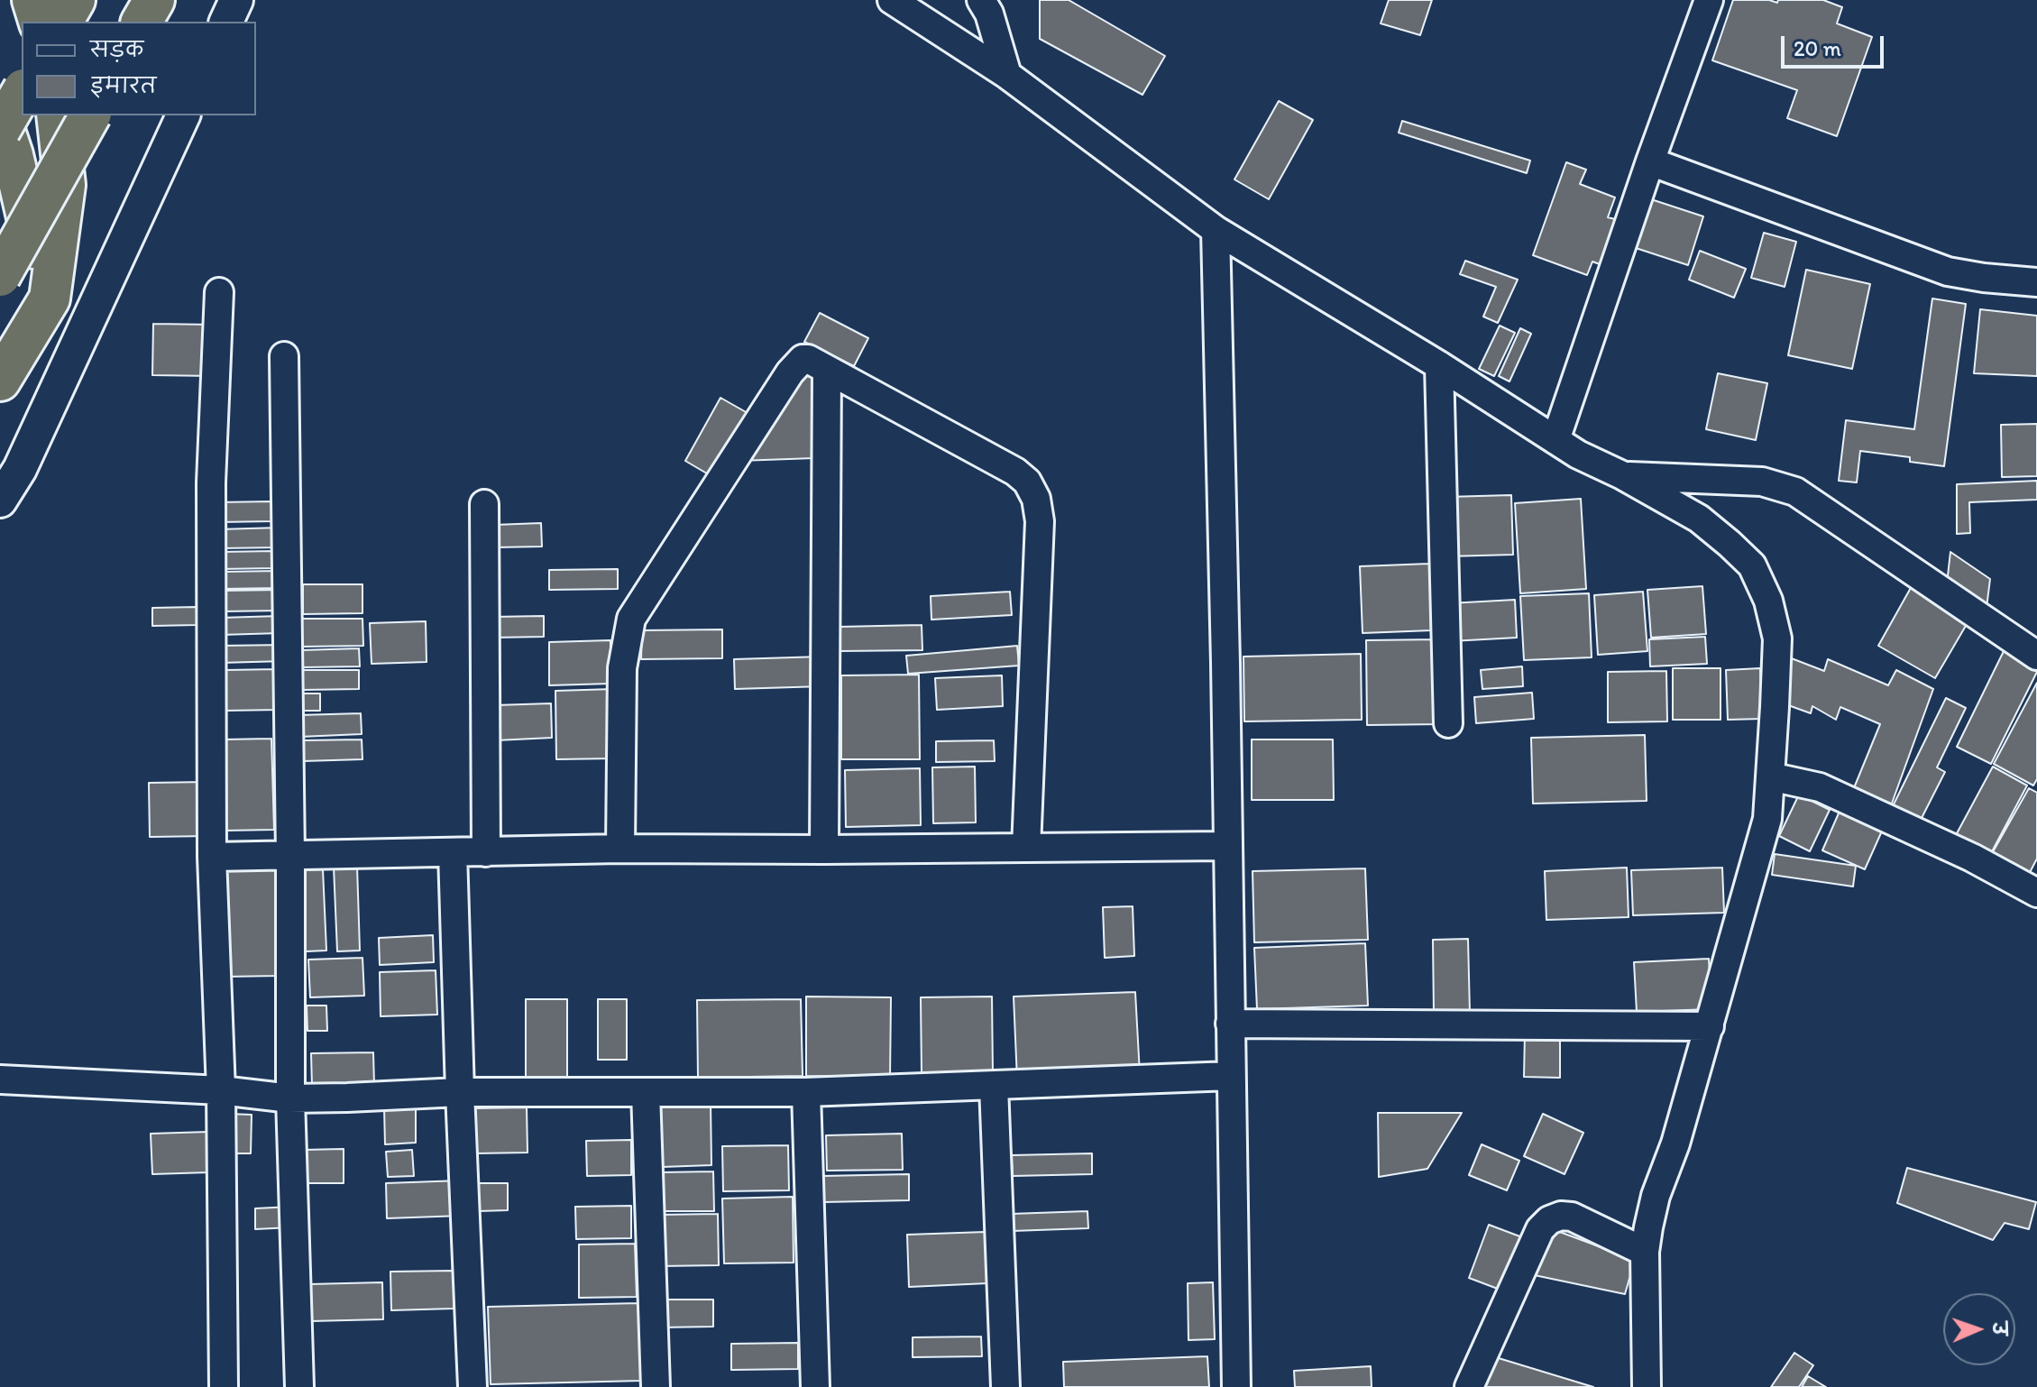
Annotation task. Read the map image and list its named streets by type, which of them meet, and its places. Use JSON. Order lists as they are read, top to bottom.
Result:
{
  "legend": ["सड़क", "इमारत"],
  "scale_bar": "20 m",
  "north": "right"
}
